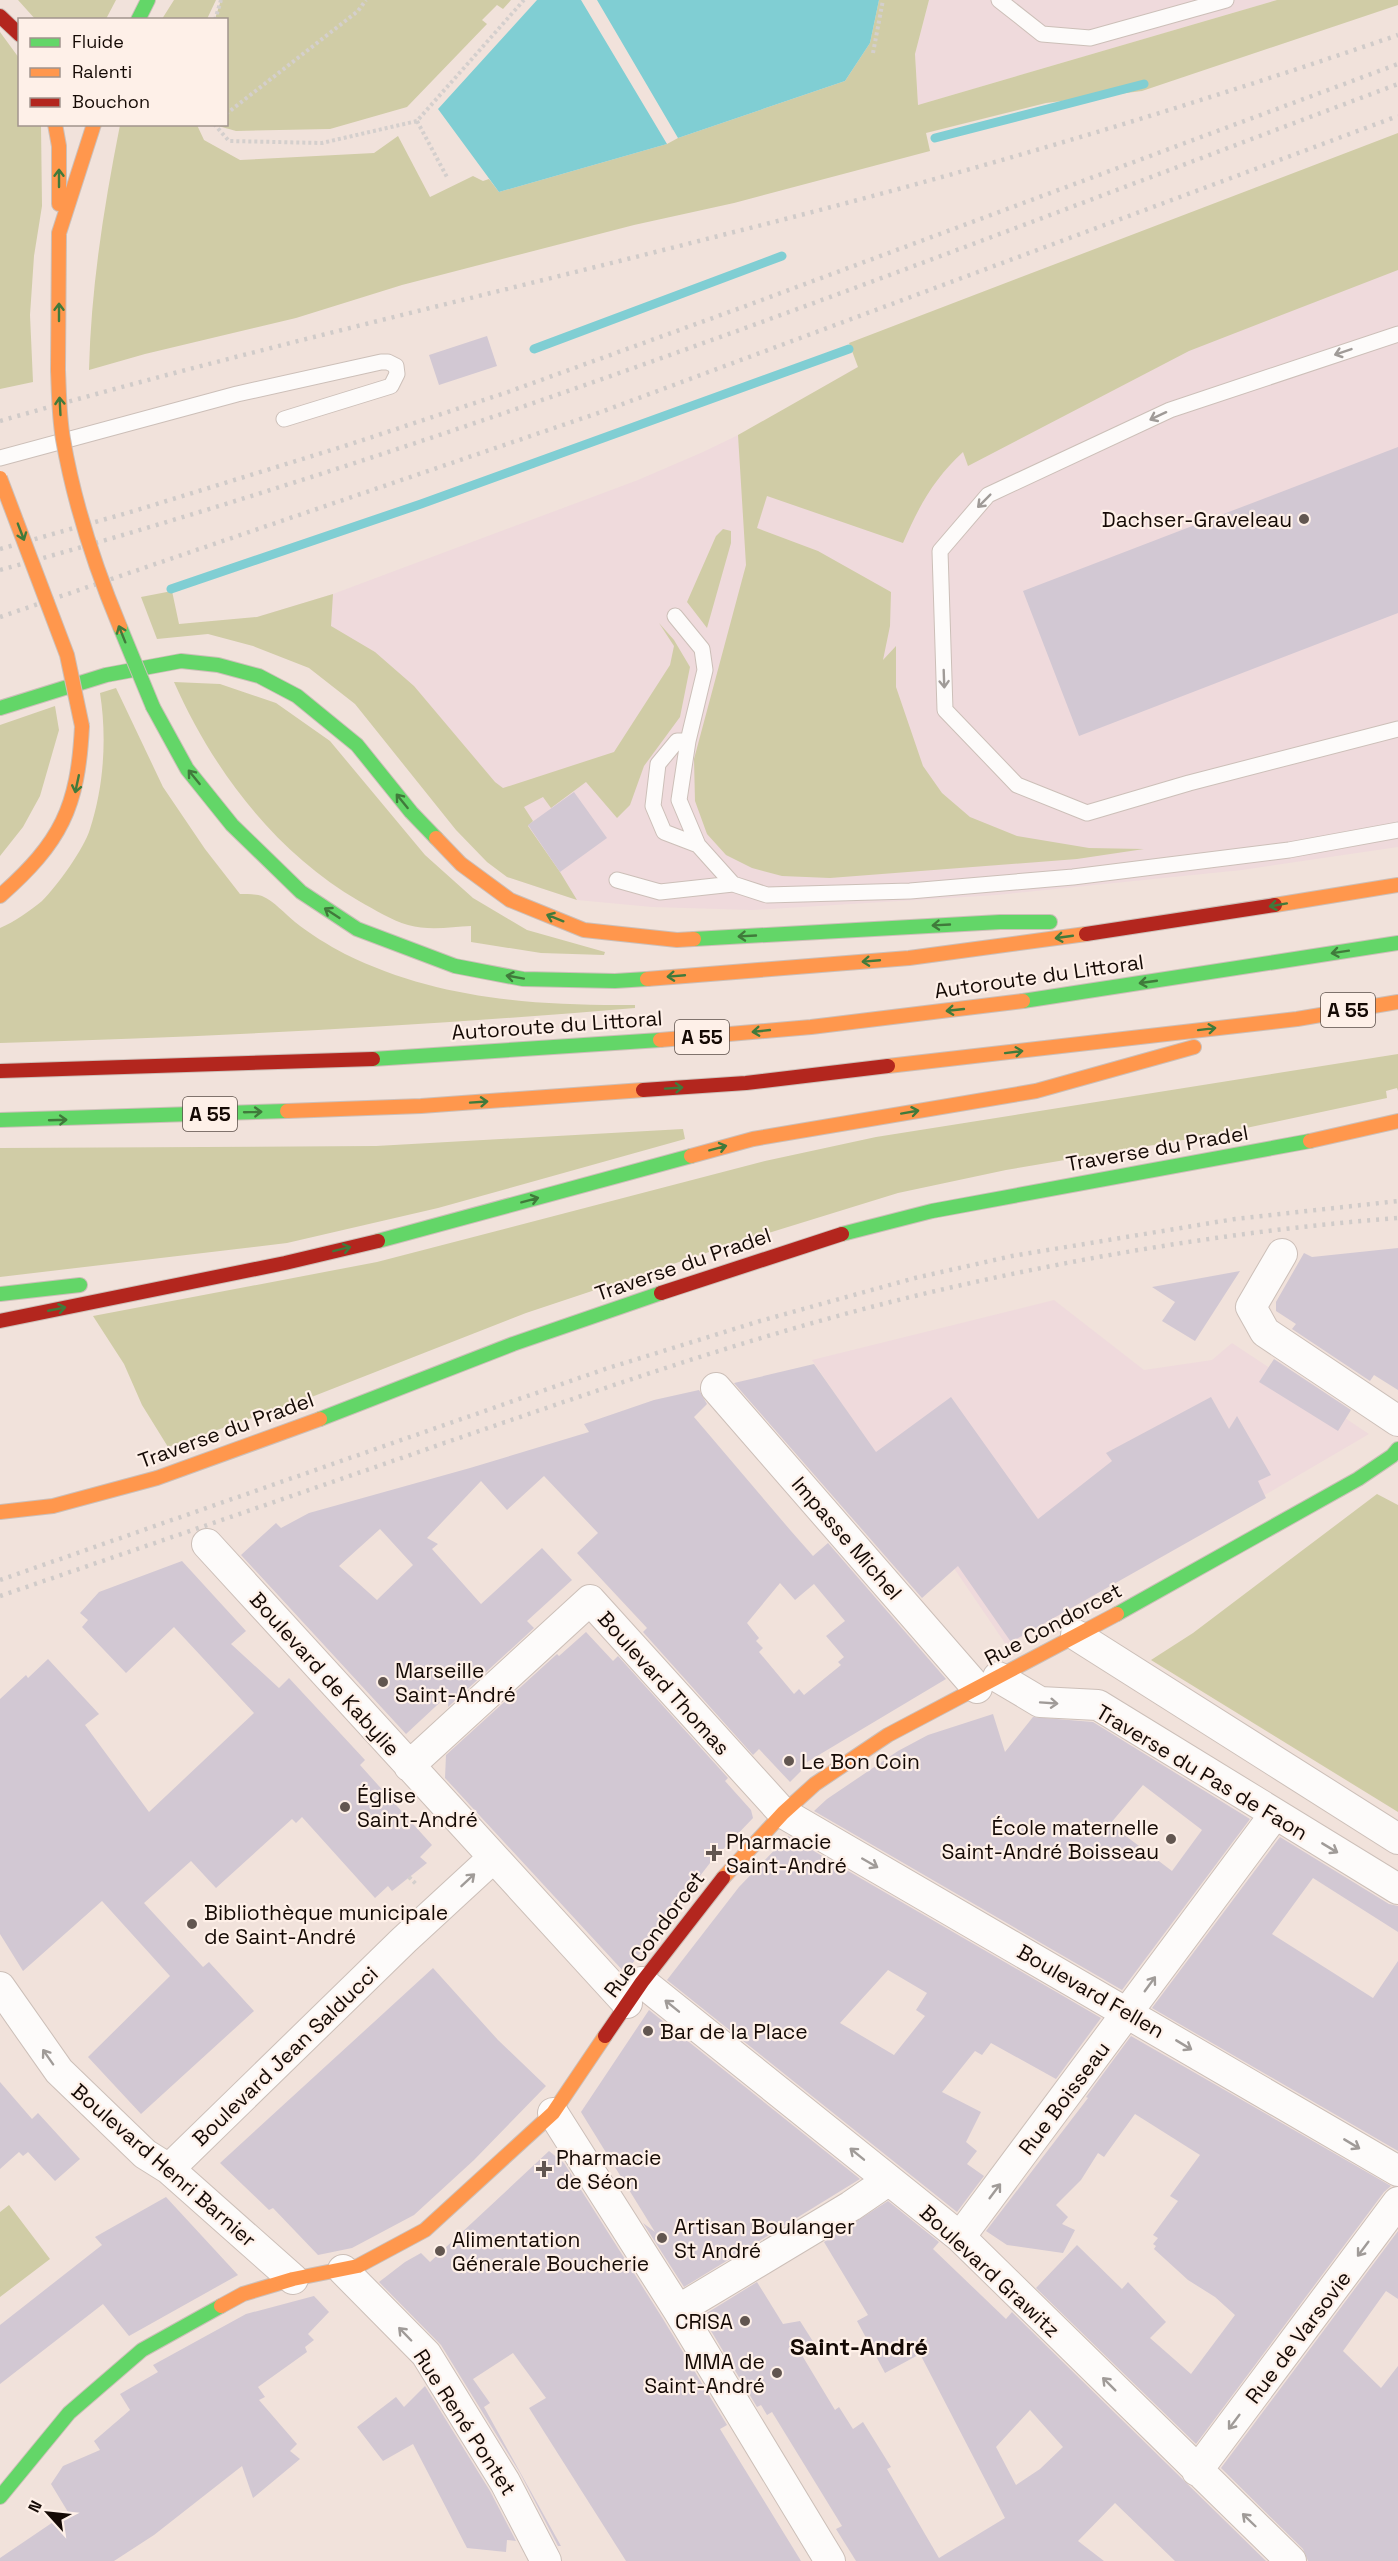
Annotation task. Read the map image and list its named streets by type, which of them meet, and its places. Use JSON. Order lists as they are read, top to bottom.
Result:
{
  "streets": {
    "main road": [
      "Autoroute du Littoral",
      "A 55",
      "Traverse du Pradel",
      "Rue Condorcet"
    ],
    "street": [
      "Impasse Michel",
      "Boulevard de Kabylie",
      "Boulevard Thomas",
      "Traverse du Pas de Faon",
      "Boulevard Fellen",
      "Boulevard Jean Salducci",
      "Rue Boisseau",
      "Boulevard Henri Barnier",
      "Boulevard Grawitz",
      "Rue de Varsovie",
      "Rue René Pontet"
    ]
  },
  "crossings": [
    ["Impasse Michel", "Rue Condorcet"],
    ["Impasse Michel", "Traverse du Pas de Faon"],
    ["Rue Condorcet", "Boulevard Thomas"],
    ["Rue Condorcet", "Traverse du Pas de Faon"],
    ["Rue Condorcet", "Boulevard Fellen"],
    ["Rue Condorcet", "Boulevard Henri Barnier"],
    ["Rue Condorcet", "Boulevard Grawitz"],
    ["Rue Condorcet", "Rue René Pontet"],
    ["Boulevard de Kabylie", "Boulevard Thomas"],
    ["Boulevard de Kabylie", "Boulevard Jean Salducci"],
    ["Boulevard Thomas", "Boulevard Fellen"],
    ["Traverse du Pas de Faon", "Rue Boisseau"],
    ["Boulevard Fellen", "Rue Boisseau"],
    ["Boulevard Jean Salducci", "Boulevard Henri Barnier"],
    ["Rue Boisseau", "Boulevard Grawitz"],
    ["Boulevard Grawitz", "Rue de Varsovie"]
  ],
  "one_way": [
    "Boulevard Fellen",
    "Boulevard Jean Salducci",
    "Rue Boisseau",
    "Boulevard Henri Barnier",
    "Rue de Varsovie"
  ],
  "districts": ["Saint-André"],
  "places": {
    "other": [
      "Dachser-Graveleau",
      "Marseille Saint-André",
      "Le Bon Coin",
      "Église Saint-André",
      "École maternelle Saint-André Boisseau",
      "Bibliothèque municipale de Saint-André",
      "Bar de la Place",
      "Artisan Boulanger St André",
      "Alimentation Génerale Boucherie",
      "CRISA",
      "MMA de Saint-André"
    ],
    "health": ["Pharmacie Saint-André", "Pharmacie de Séon"]
  },
  "legend": ["Fluide", "Ralenti", "Bouchon"],
  "north": "top left"
}
